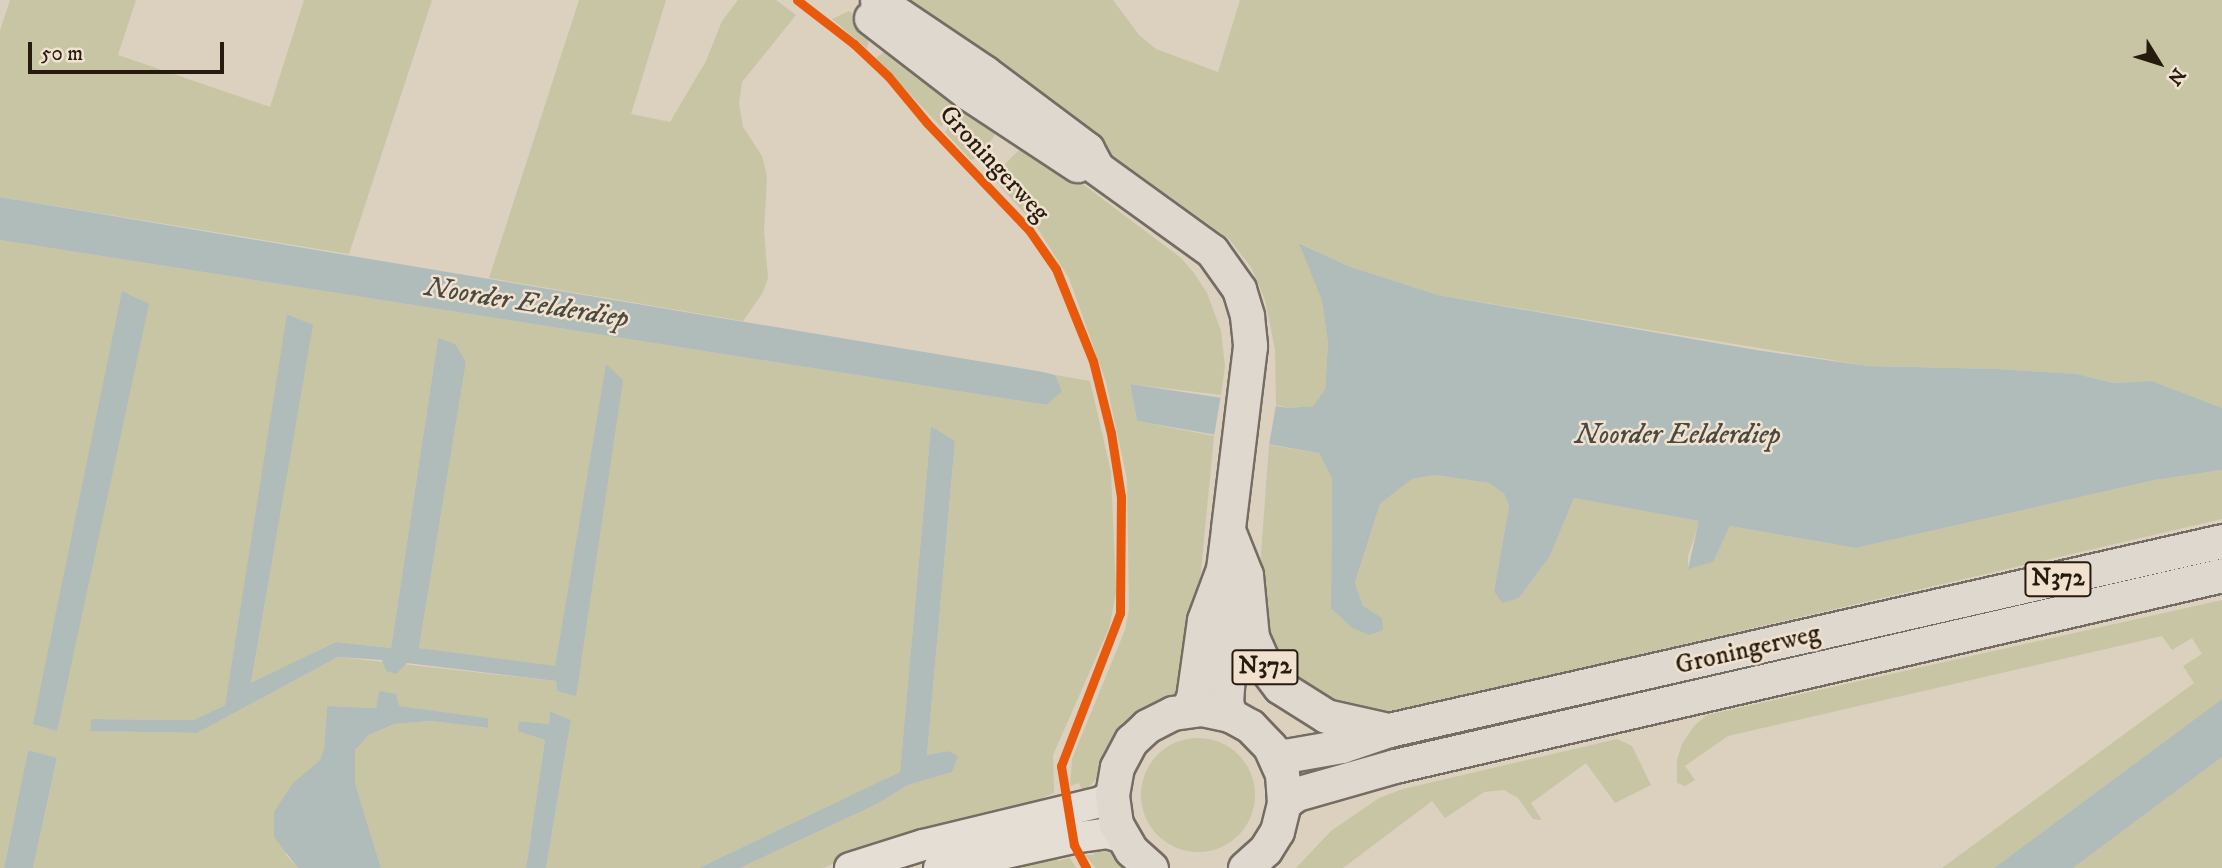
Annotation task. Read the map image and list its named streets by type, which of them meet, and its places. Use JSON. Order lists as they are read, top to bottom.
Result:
{
  "streets": {
    "main road": ["Groningerweg", "N372"]
  },
  "crossings": [
    ["Groningerweg", "N372"]
  ],
  "water": ["Noorder Eelderdiep"],
  "scale_bar": "50 m",
  "north": "bottom right"
}
